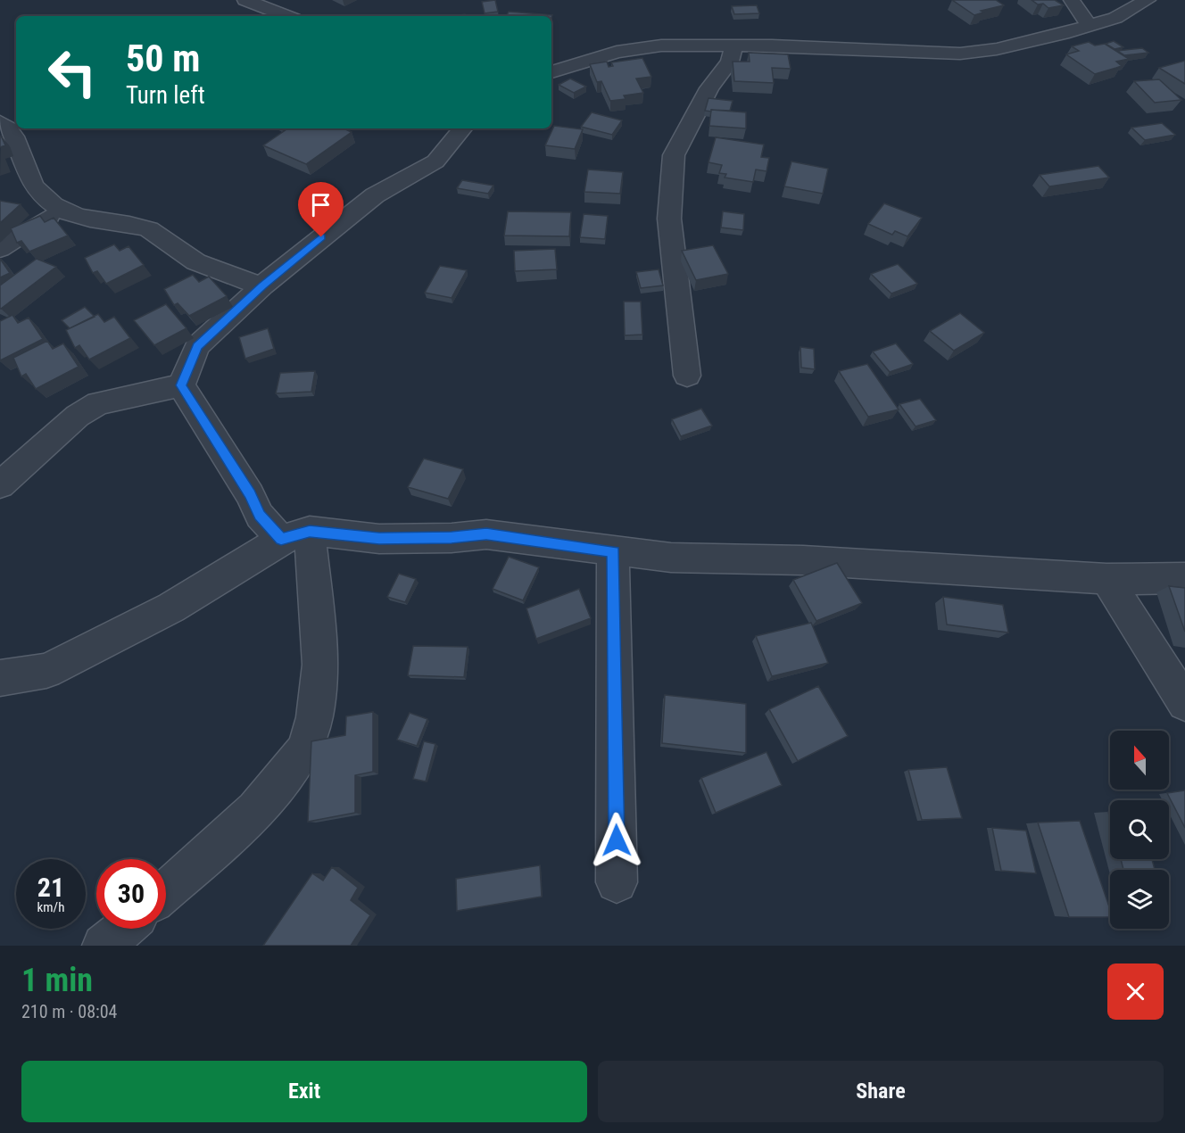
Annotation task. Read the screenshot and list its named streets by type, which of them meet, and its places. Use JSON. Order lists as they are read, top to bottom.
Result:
{
  "north": "top",
  "page": {
    "turn": ["50 m", "Turn left"],
    "speed": "21 km/h",
    "limit": "30",
    "heading": ["1 min", "210 m · 08:04"],
    "buttons": ["Exit", "Share"]
  }
}
